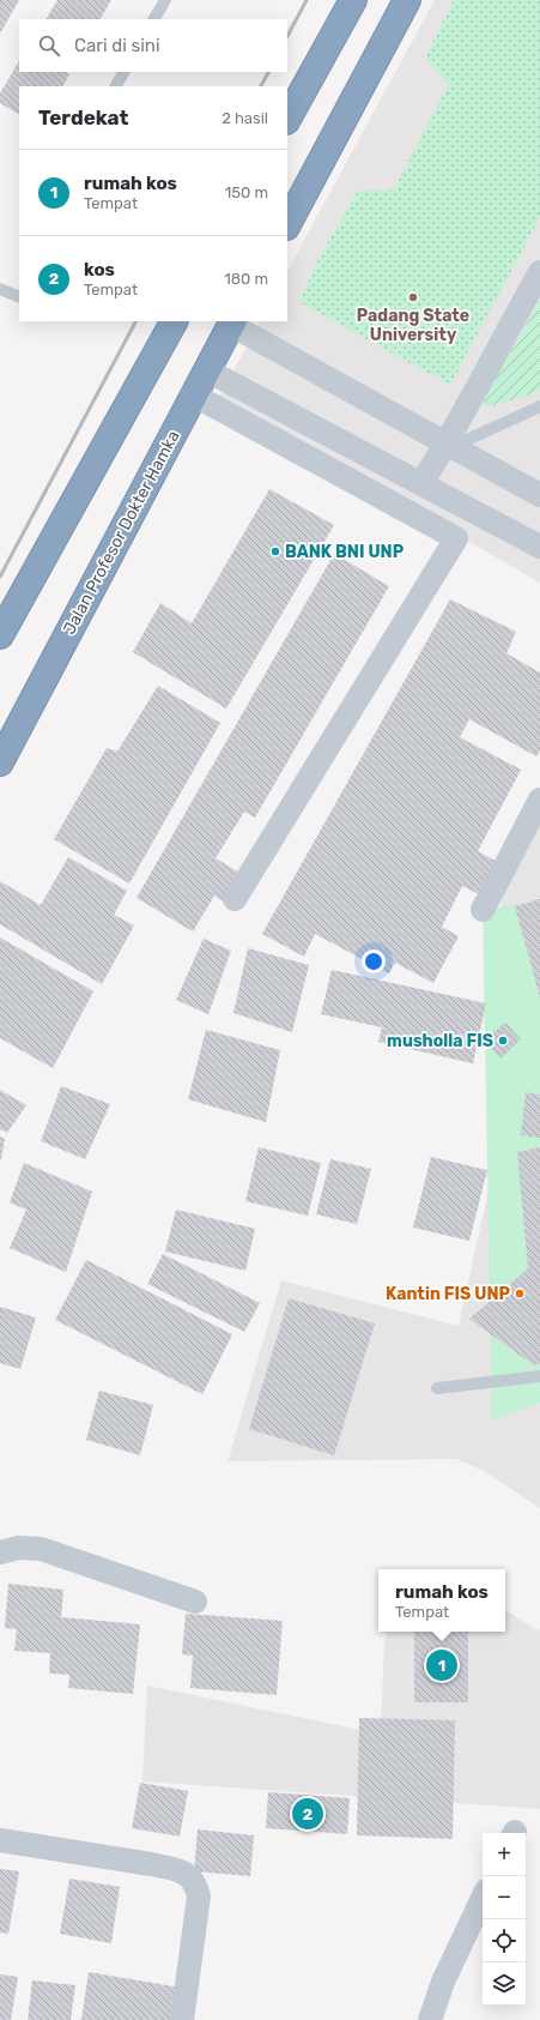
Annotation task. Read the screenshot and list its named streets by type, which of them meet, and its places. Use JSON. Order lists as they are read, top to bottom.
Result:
{
  "streets": {
    "highway": ["Jalan Profesor Dokter Hamka"]
  },
  "places": [
    "Padang State University",
    "BANK BNI UNP",
    "musholla FIS",
    "Kantin FIS UNP"
  ],
  "page": {
    "search": "Cari di sini",
    "heading": ["Terdekat", "2 hasil"],
    "list": [
      {
        "mark": "1",
        "name": "rumah kos",
        "note": "Tempat",
        "value": "150 m"
      },
      {
        "mark": "2",
        "name": "kos",
        "note": "Tempat",
        "value": "180 m"
      }
    ],
    "popup": ["rumah kos", "Tempat"],
    "pins": ["1", "2"],
    "map_buttons": ["+", "−"]
  }
}
